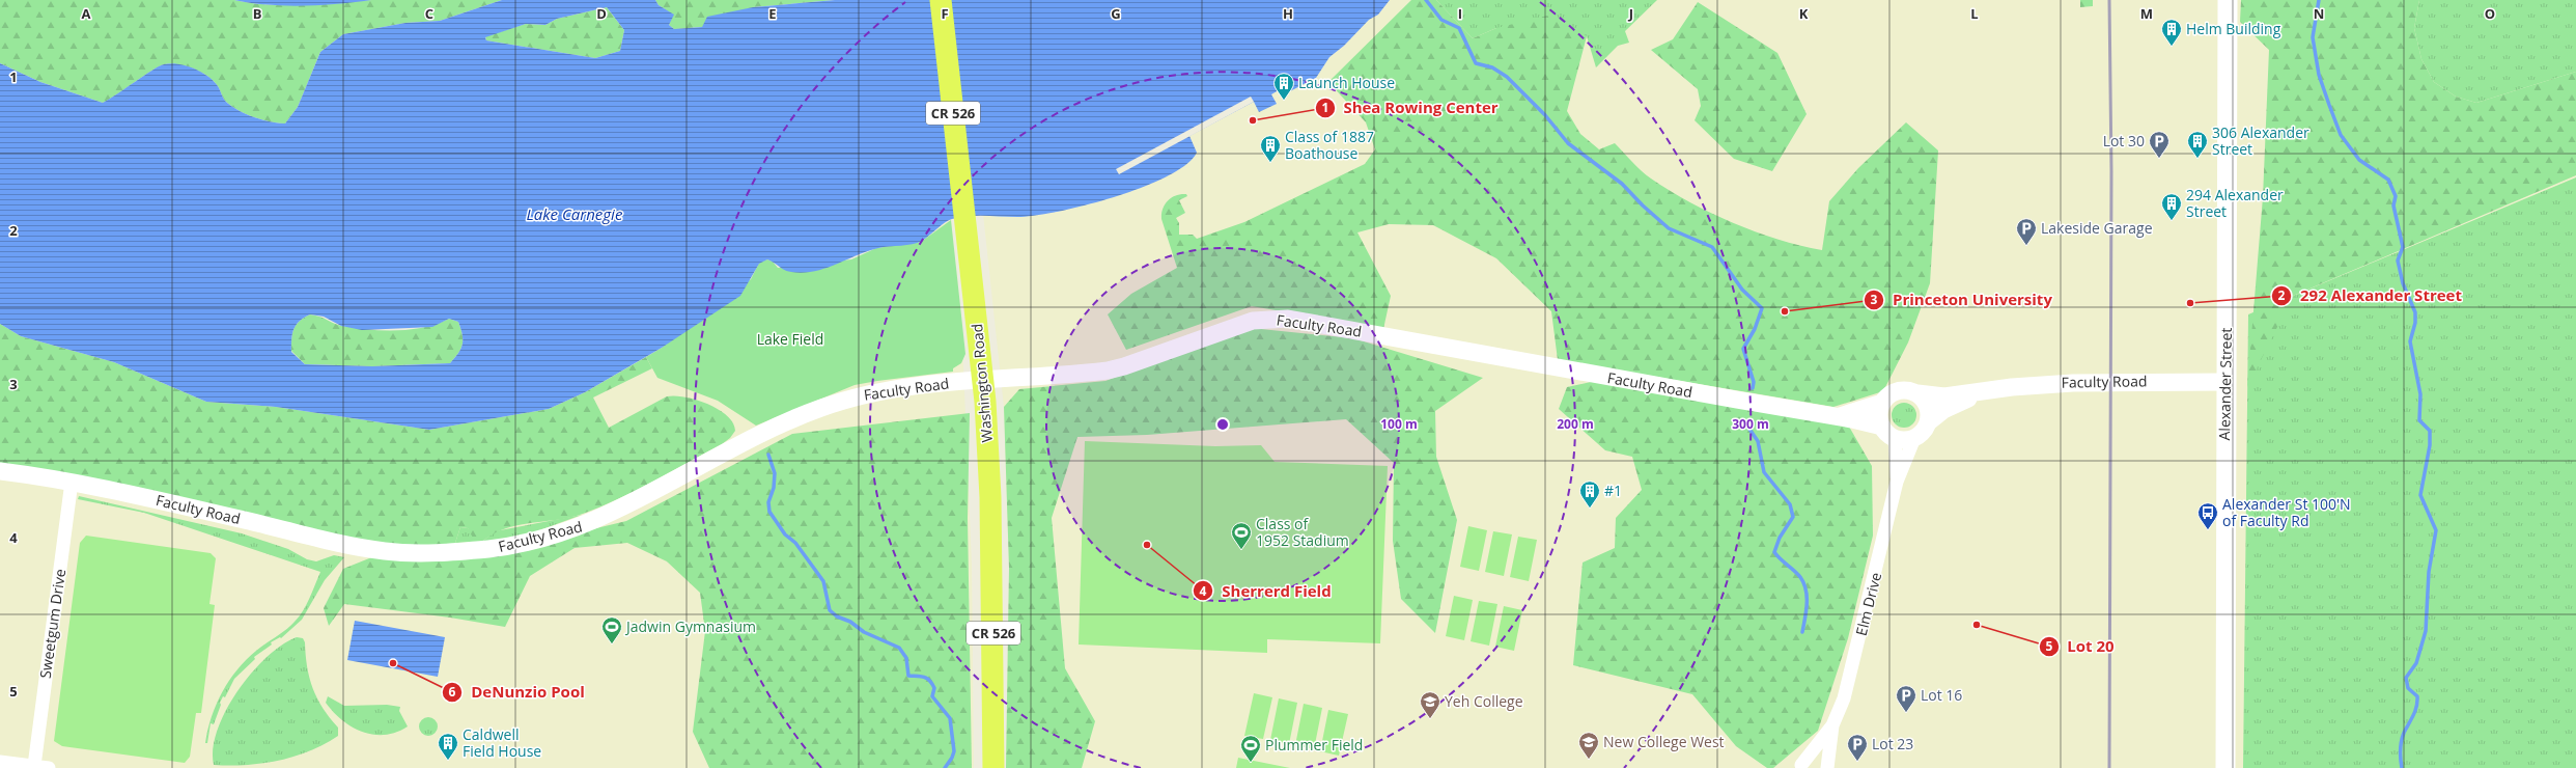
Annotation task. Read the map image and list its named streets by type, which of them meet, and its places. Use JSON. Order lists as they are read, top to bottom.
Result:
{
  "streets": {
    "main road": ["CR 526", "Washington Road", "Alexander Street"],
    "street": ["Faculty Road", "Elm Drive", "Sweetgum Drive"]
  },
  "crossings": [
    ["Faculty Road", "Washington Road"],
    ["Faculty Road", "Alexander Street"],
    ["Faculty Road", "Elm Drive"],
    ["Faculty Road", "Sweetgum Drive"]
  ],
  "water": ["Lake Carnegie"],
  "parks": ["Lake Field"],
  "places": {
    "building": [
      "Helm Building",
      "Launch House",
      "306 Alexander Street",
      "Class of 1887 Boathouse",
      "294 Alexander Street",
      "#1",
      "Caldwell Field House"
    ],
    "other": [
      "Shea Rowing Center",
      "292 Alexander Street",
      "Princeton University",
      "Sherrerd Field",
      "Lot 20",
      "DeNunzio Pool"
    ],
    "parking": [
      "Lot 30",
      "Lakeside Garage",
      "Lot 16",
      "Lot 23"
    ],
    "bus stop": ["Alexander St 100'N of Faculty Rd"],
    "sports": ["Class of 1952 Stadium", "Jadwin Gymnasium", "Plummer Field"],
    "school or university": ["Yeh College", "New College West"]
  },
  "grid": {
    "columns": [
      "A",
      "B",
      "C",
      "D",
      "E",
      "F",
      "G",
      "H",
      "I",
      "J",
      "K",
      "L",
      "M",
      "N",
      "O"
    ],
    "rows": [
      "1",
      "2",
      "3",
      "4",
      "5"
    ]
  },
  "rings": ["100 m", "200 m", "300 m"]
}
